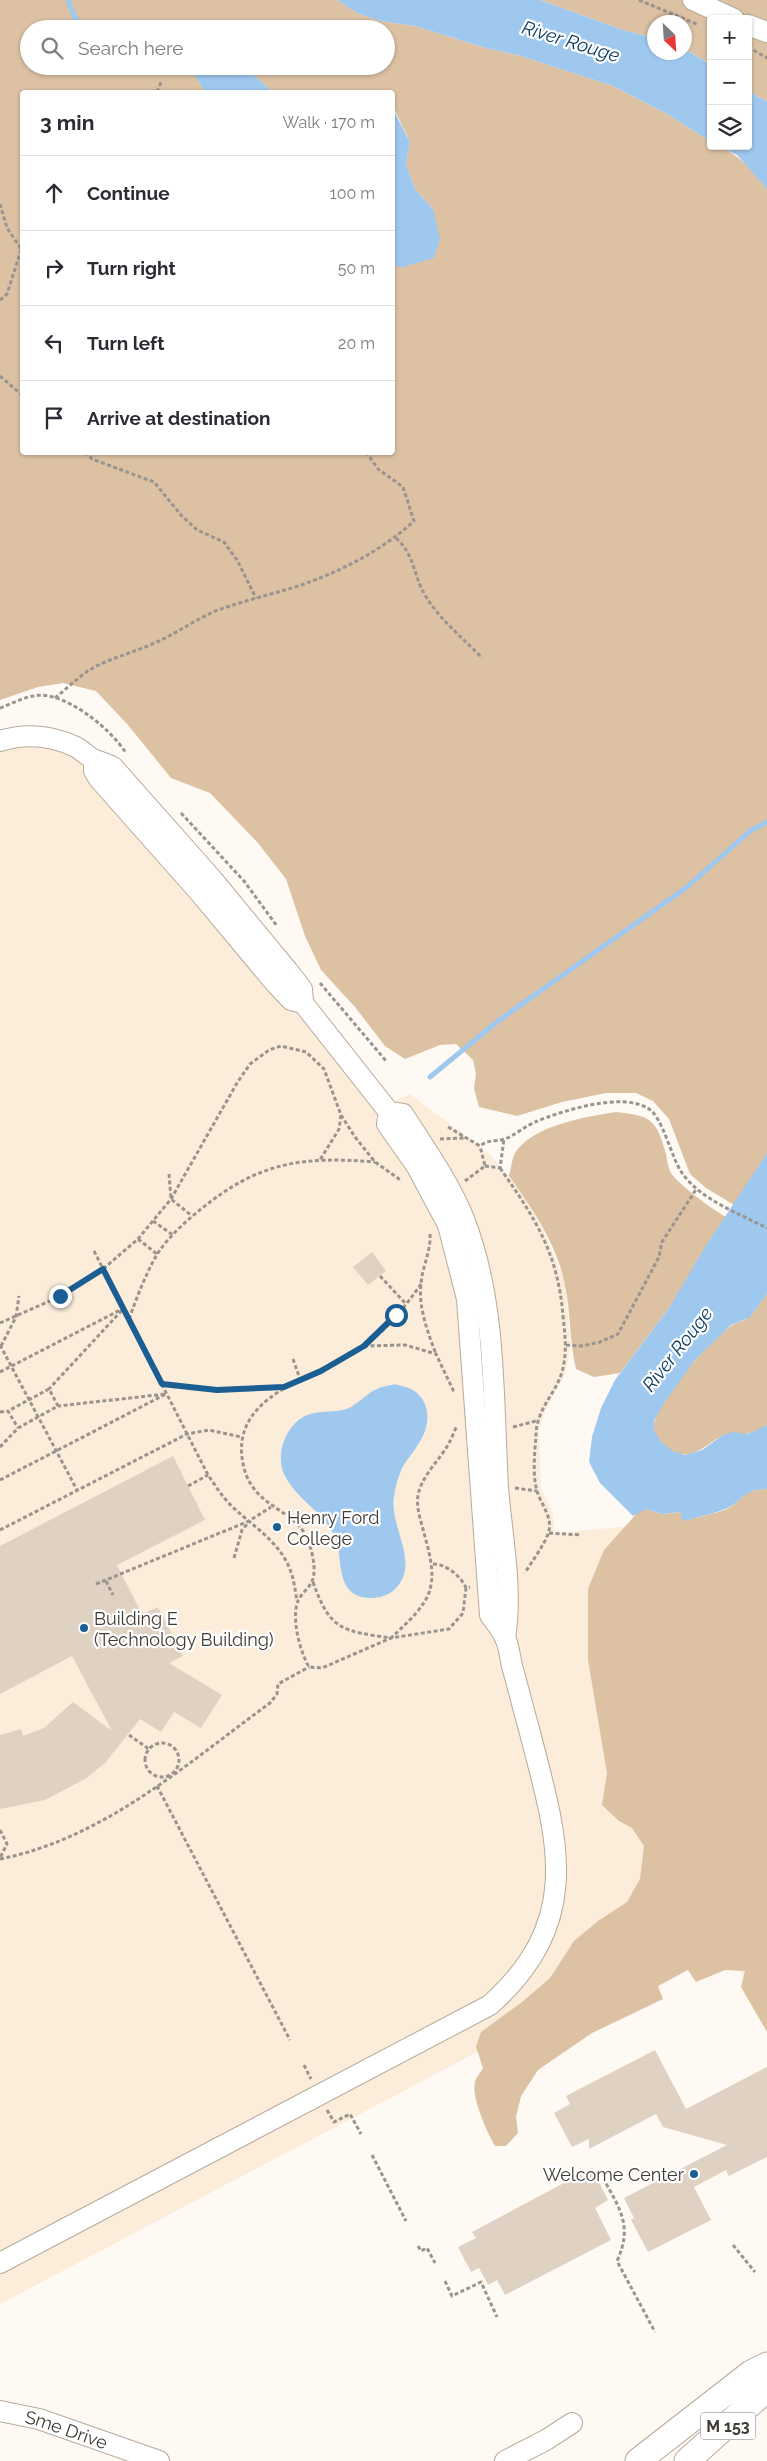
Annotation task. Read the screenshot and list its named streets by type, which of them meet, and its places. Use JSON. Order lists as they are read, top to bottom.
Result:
{
  "streets": {
    "main road": ["M 153"],
    "street": ["Sme Drive"]
  },
  "water": ["River Rouge"],
  "places": ["Henry Ford College", "Building E (Technology Building)", "Welcome Center"],
  "north": "bottom right",
  "page": {
    "map_buttons": ["+", "−"],
    "search": "Search here",
    "heading": ["3 min", "Walk · 170 m"],
    "list": [
      ["Continue", "100 m"],
      ["Turn right", "50 m"],
      ["Turn left", "20 m"],
      "Arrive at destination"
    ]
  }
}
